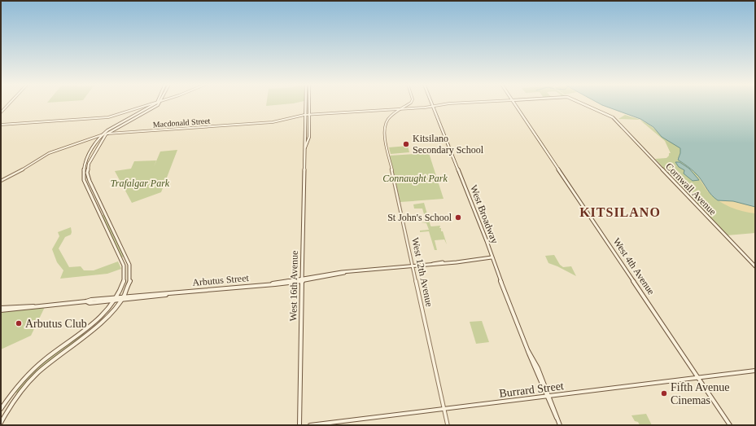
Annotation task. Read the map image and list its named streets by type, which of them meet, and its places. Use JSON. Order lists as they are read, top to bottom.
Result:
{
  "streets": {
    "main road": [
      "Cornwall Avenue",
      "West Broadway",
      "West 4th Avenue",
      "Arbutus Street",
      "West 16th Avenue",
      "Burrard Street"
    ],
    "street": ["Macdonald Street", "West 12th Avenue"]
  },
  "crossings": [
    ["Macdonald Street", "West Broadway"],
    ["Macdonald Street", "West 12th Avenue"],
    ["Macdonald Street", "West 16th Avenue"],
    ["West Broadway", "Arbutus Street"],
    ["West Broadway", "Burrard Street"],
    ["West 4th Avenue", "Burrard Street"],
    ["West 12th Avenue", "Arbutus Street"],
    ["West 12th Avenue", "Burrard Street"],
    ["Arbutus Street", "West 16th Avenue"]
  ],
  "districts": ["KITSILANO"],
  "parks": ["Connaught Park", "Trafalgar Park"],
  "places": [
    "Kitsilano Secondary School",
    "St John's School",
    "Arbutus Club",
    "Fifth Avenue Cinemas"
  ]
}
